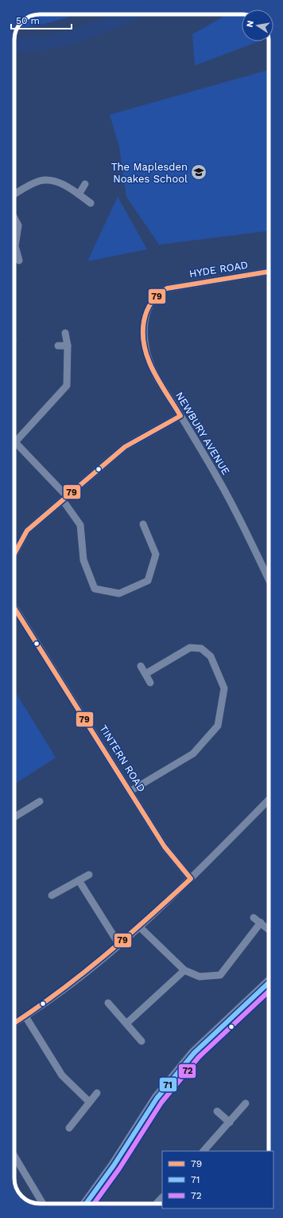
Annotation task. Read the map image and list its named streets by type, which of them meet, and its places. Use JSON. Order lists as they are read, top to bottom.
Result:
{
  "streets": {
    "street": ["HYDE ROAD", "NEWBURY AVENUE", "TINTERN ROAD"]
  },
  "crossings": [
    ["HYDE ROAD", "NEWBURY AVENUE"]
  ],
  "places": {
    "school or university": ["The Maplesden Noakes School"]
  },
  "lines": ["transit line 79", "transit line 71", "transit line 72"],
  "legend": ["79", "71", "72"],
  "scale_bar": "50 m",
  "north": "left"
}
